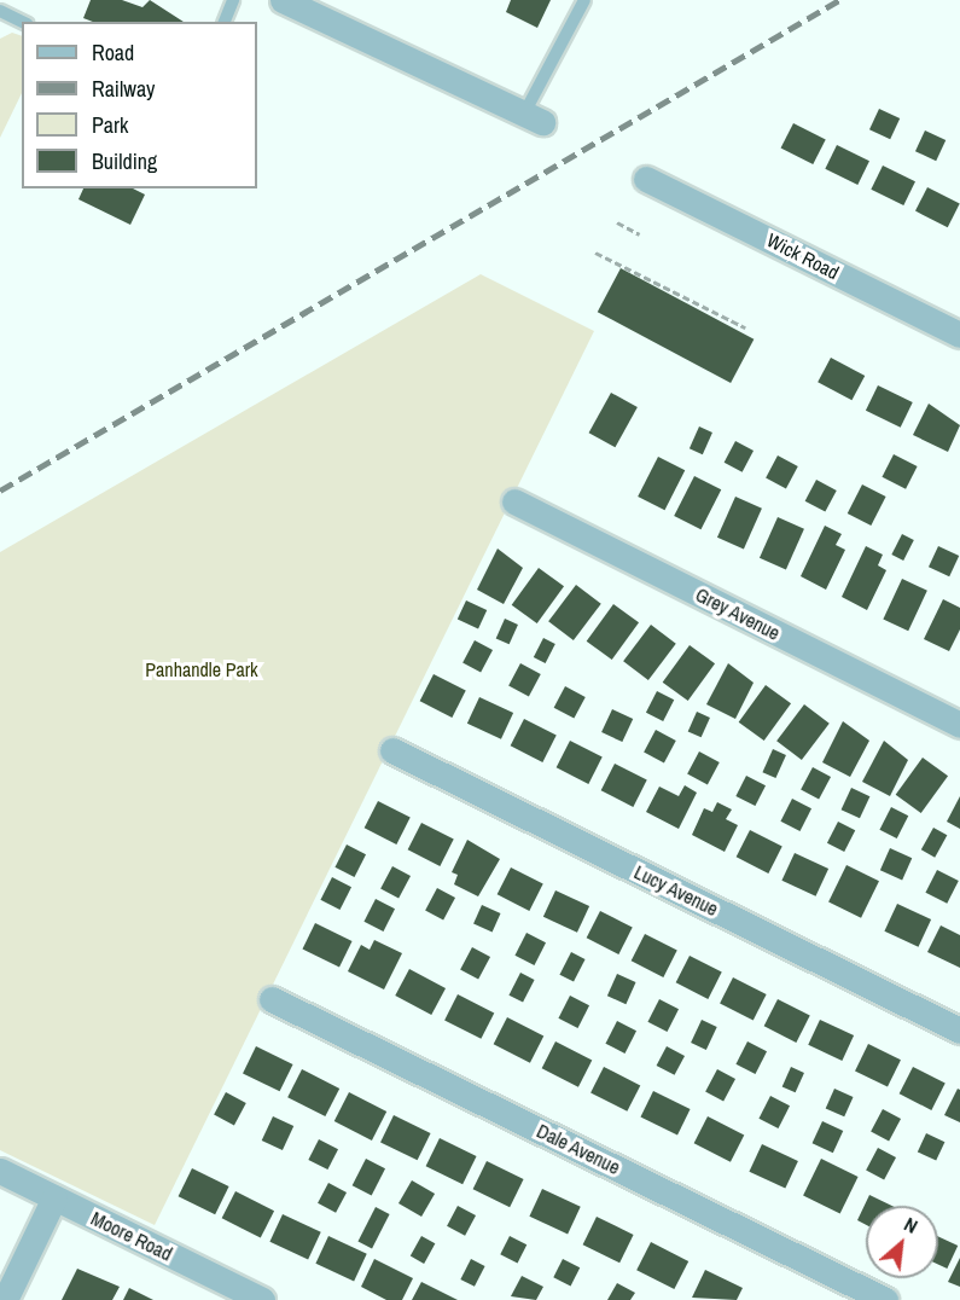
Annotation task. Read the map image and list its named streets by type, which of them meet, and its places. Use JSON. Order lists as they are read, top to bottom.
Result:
{
  "streets": {
    "street": [
      "Wick Road",
      "Grey Avenue",
      "Lucy Avenue",
      "Dale Avenue",
      "Moore Road"
    ]
  },
  "parks": ["Panhandle Park"],
  "legend": [
    "Road",
    "Railway",
    "Park",
    "Building"
  ],
  "north": "top right"
}
